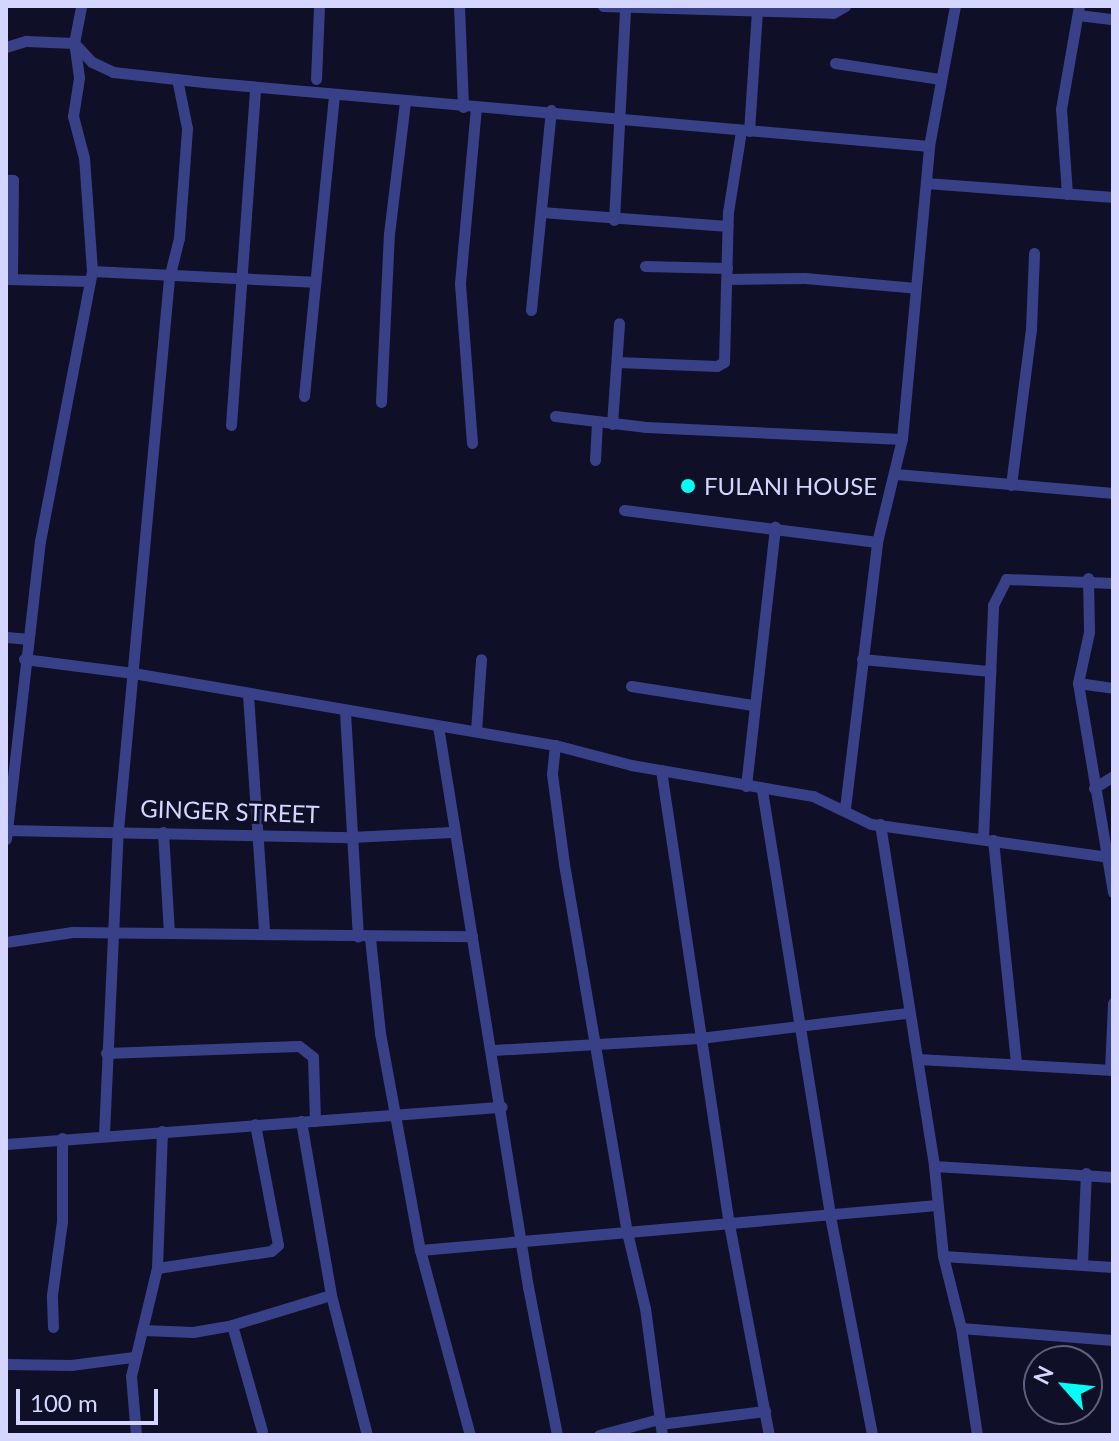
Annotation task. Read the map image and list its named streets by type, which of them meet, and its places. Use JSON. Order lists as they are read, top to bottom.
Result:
{
  "streets": {
    "street": ["GINGER STREET"]
  },
  "places": ["FULANI HOUSE"],
  "scale_bar": "100 m",
  "north": "top left"
}
